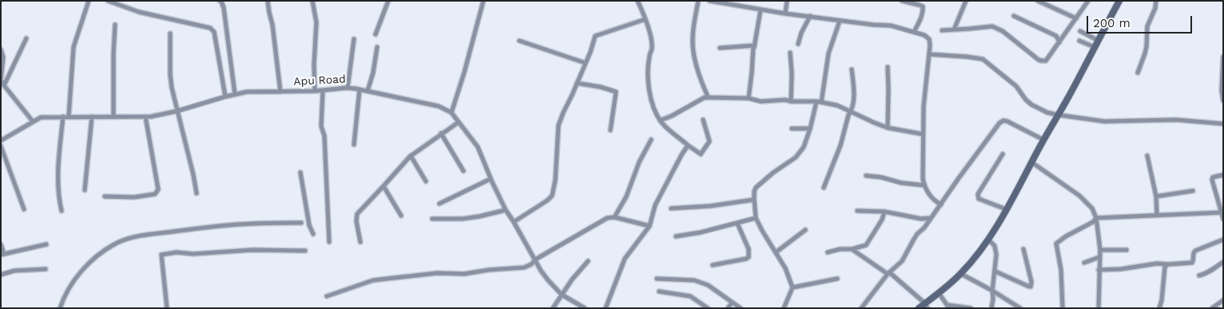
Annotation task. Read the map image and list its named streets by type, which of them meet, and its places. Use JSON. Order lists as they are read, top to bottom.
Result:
{
  "streets": {
    "street": ["Apu Road"]
  },
  "scale_bar": "200 m"
}
